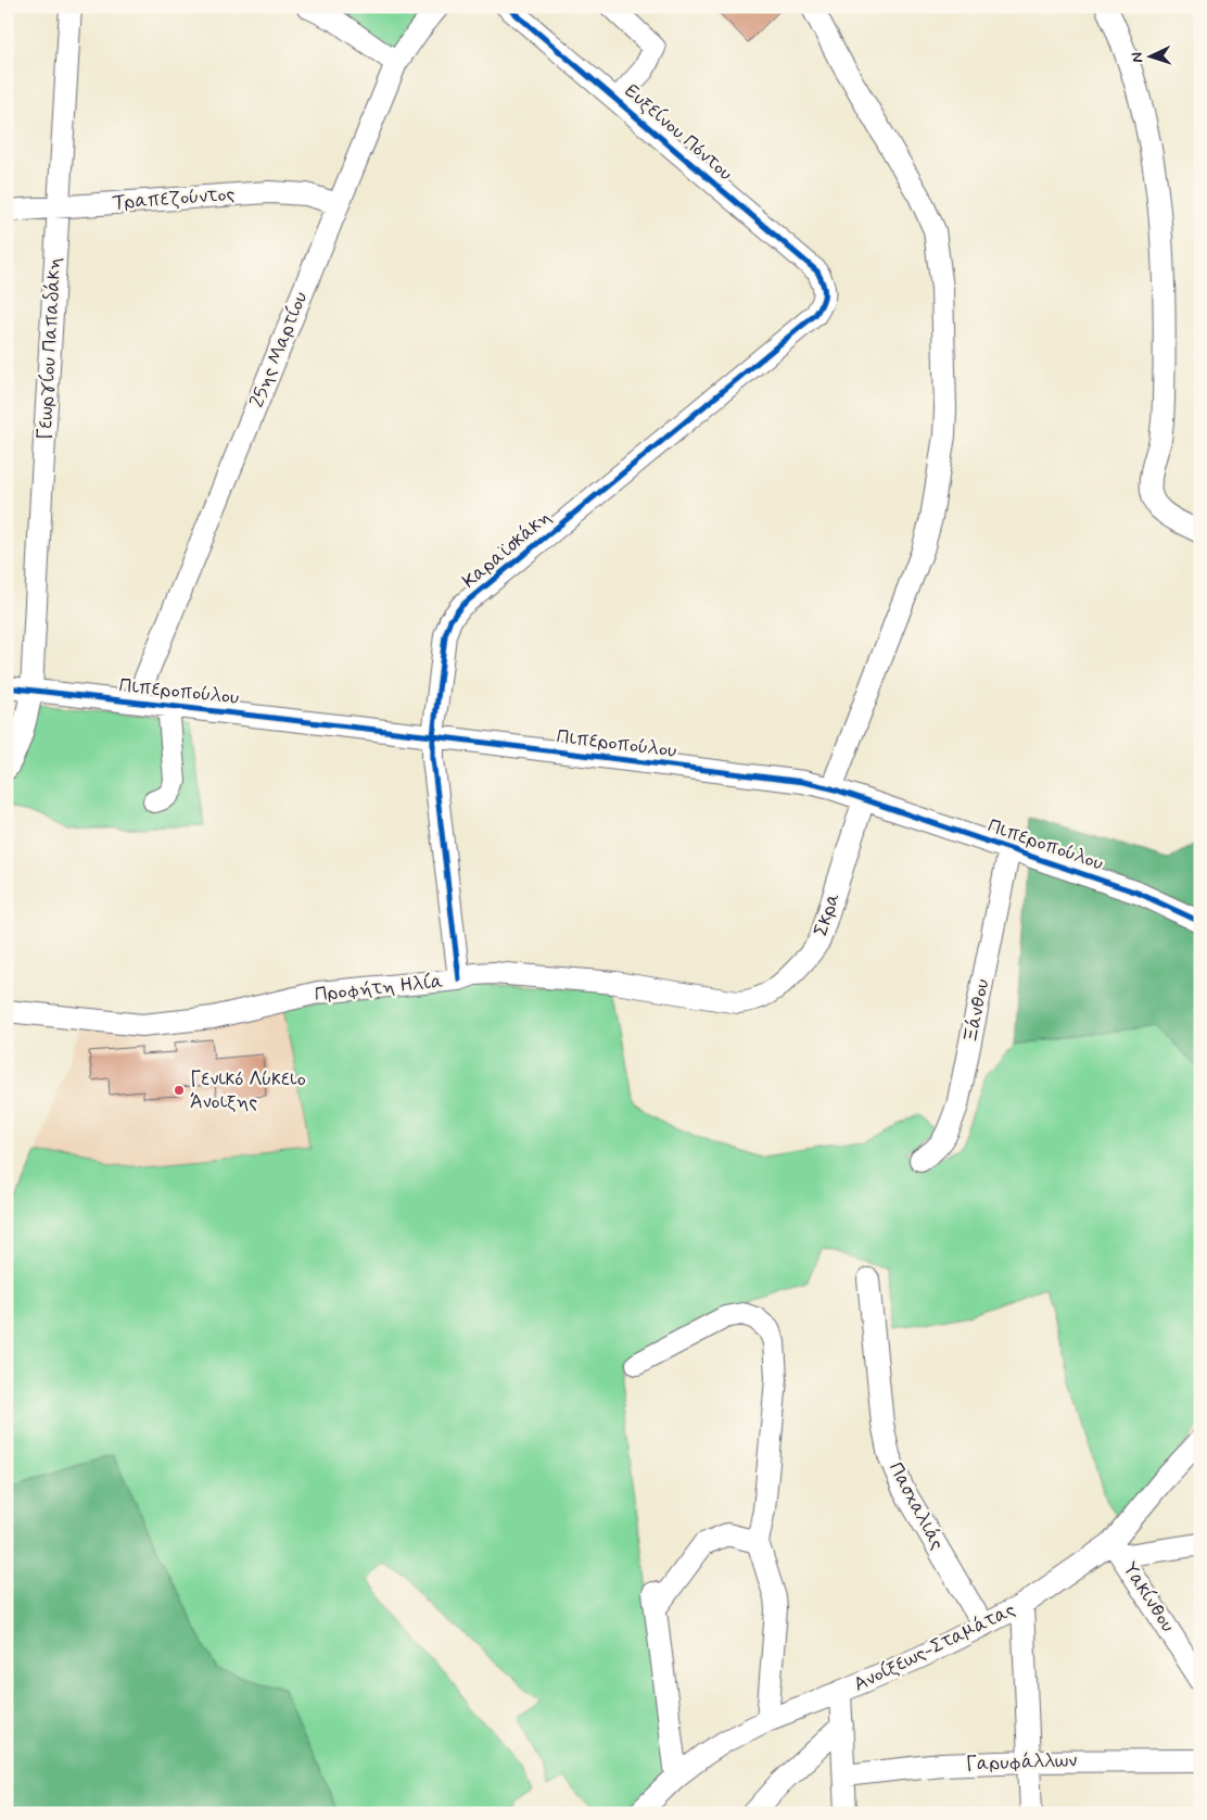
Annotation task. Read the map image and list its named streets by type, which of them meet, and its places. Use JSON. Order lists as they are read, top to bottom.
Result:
{
  "streets": {
    "street": [
      "Ευξείνου Πόντου",
      "Τραπεζούντος",
      "Γεωργίου Παπαδάκη",
      "25ης Μαρτίου",
      "Καραϊσκάκη",
      "Πιπεροπούλου",
      "Σκρα",
      "Προφήτη Ηλία",
      "Ξάνθου",
      "Πασχαλιάς",
      "Υακίνθου",
      "Ανοίξεως-Σταμάτας",
      "Γαρυφάλλων"
    ]
  },
  "crossings": [
    ["Ευξείνου Πόντου", "Καραϊσκάκη"],
    ["Τραπεζούντος", "Γεωργίου Παπαδάκη"],
    ["Τραπεζούντος", "25ης Μαρτίου"],
    ["Γεωργίου Παπαδάκη", "Πιπεροπούλου"],
    ["25ης Μαρτίου", "Πιπεροπούλου"],
    ["Καραϊσκάκη", "Πιπεροπούλου"],
    ["Καραϊσκάκη", "Προφήτη Ηλία"],
    ["Πιπεροπούλου", "Σκρα"],
    ["Πιπεροπούλου", "Ξάνθου"],
    ["Σκρα", "Προφήτη Ηλία"],
    ["Πασχαλιάς", "Ανοίξεως-Σταμάτας"],
    ["Υακίνθου", "Ανοίξεως-Σταμάτας"]
  ],
  "places": ["Γενικό Λύκειο Άνοιξης"],
  "north": "left"
}
